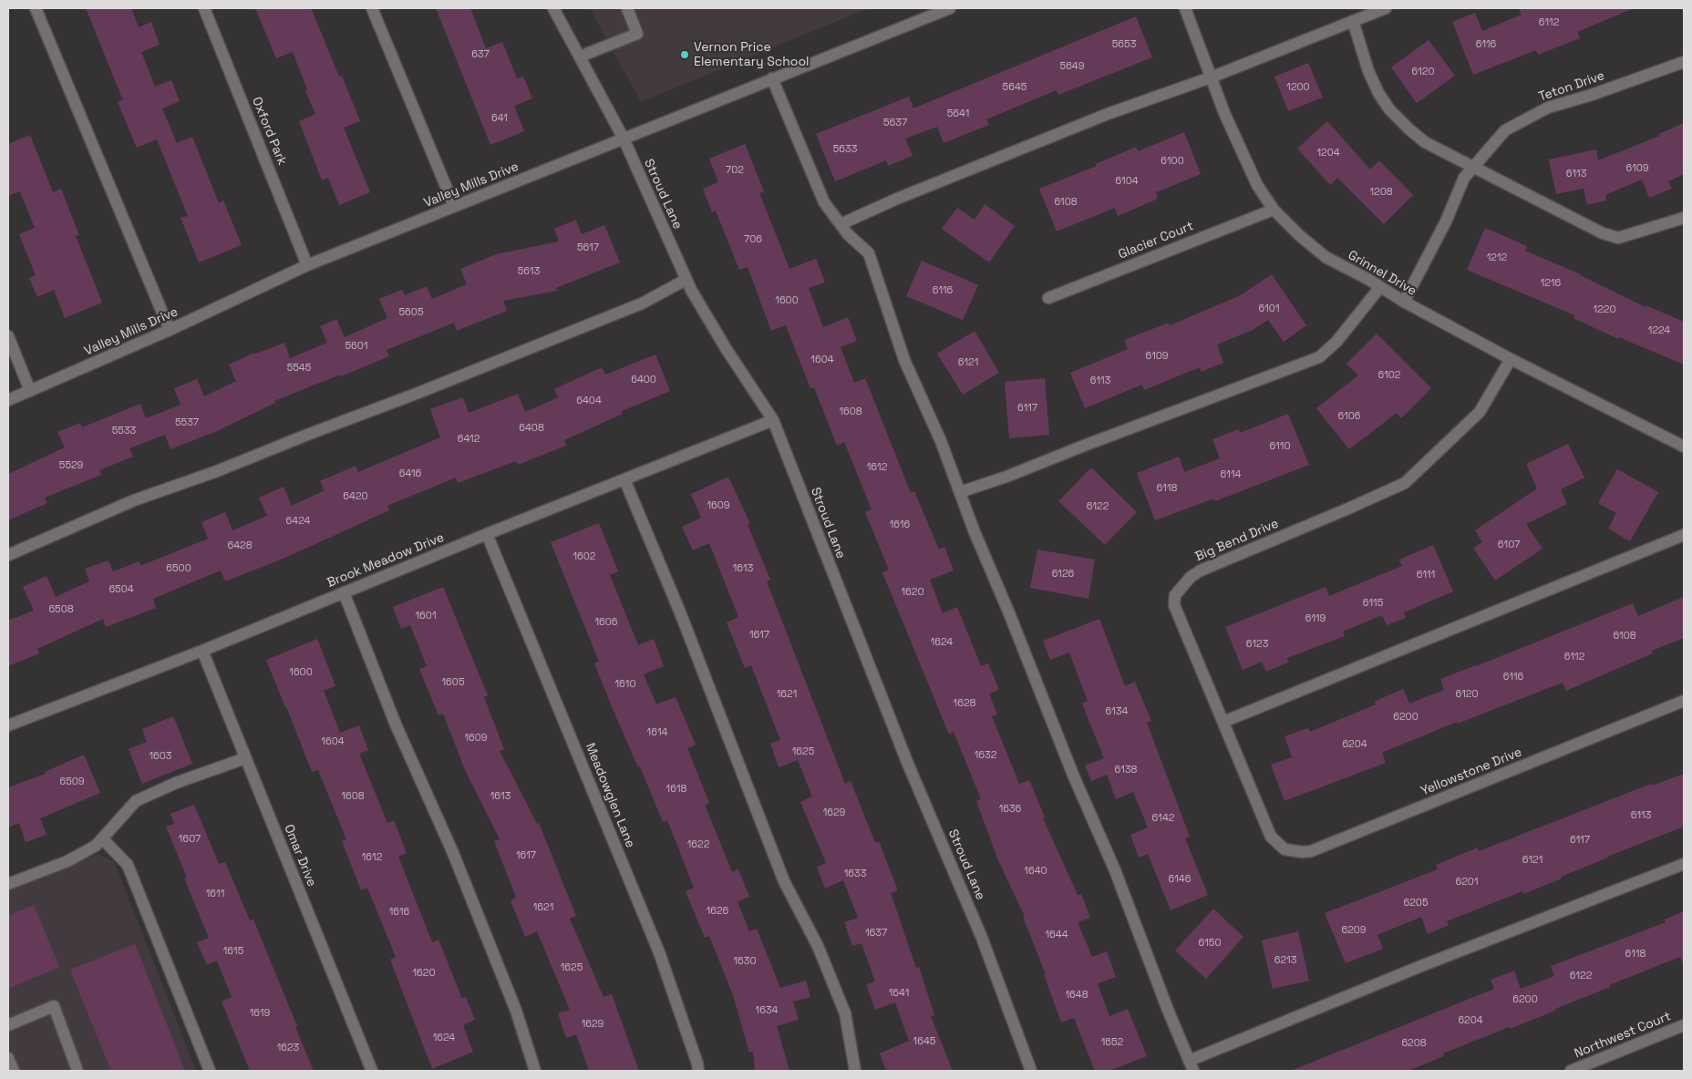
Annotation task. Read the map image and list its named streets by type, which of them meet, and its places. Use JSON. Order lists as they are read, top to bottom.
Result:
{
  "streets": {
    "street": [
      "Teton Drive",
      "Oxford Park",
      "Valley Mills Drive",
      "Stroud Lane",
      "Glacier Court",
      "Grinnel Drive",
      "Big Bend Drive",
      "Brook Meadow Drive",
      "Yellowstone Drive",
      "Meadowglen Lane",
      "Omar Drive",
      "Northwest Court"
    ]
  },
  "crossings": [
    ["Teton Drive", "Grinnel Drive"],
    ["Oxford Park", "Valley Mills Drive"],
    ["Valley Mills Drive", "Stroud Lane"],
    ["Stroud Lane", "Brook Meadow Drive"],
    ["Glacier Court", "Grinnel Drive"],
    ["Grinnel Drive", "Big Bend Drive"],
    ["Big Bend Drive", "Yellowstone Drive"],
    ["Brook Meadow Drive", "Meadowglen Lane"],
    ["Brook Meadow Drive", "Omar Drive"]
  ],
  "places": ["Vernon Price Elementary School"],
  "house_numbers": [
    "6112",
    "5653",
    "6116",
    "637",
    "5649",
    "6120",
    "5645",
    "1200",
    "5641",
    "641",
    "5637",
    "5633",
    "1204",
    "6100",
    "6109",
    "702",
    "6113",
    "6104",
    "1208",
    "6108",
    "706",
    "5617",
    "1212",
    "5613",
    "1216",
    "6116",
    "1600",
    "6101",
    "1220",
    "5605",
    "1224",
    "5601",
    "6109",
    "1604",
    "6121",
    "5545",
    "6102",
    "6400",
    "6113",
    "6404",
    "6117",
    "1608",
    "6106",
    "5537",
    "6408",
    "5533",
    "6412",
    "6110",
    "5529",
    "1612",
    "6416",
    "6114",
    "6118",
    "6420",
    "1609",
    "6122",
    "6424",
    "1616",
    "6107",
    "6428",
    "1602",
    "6500",
    "1613",
    "6126",
    "6111",
    "6504",
    "1620",
    "6115",
    "6508",
    "1601",
    "6119",
    "1606",
    "1617",
    "6108",
    "1624",
    "6123",
    "6112",
    "1600",
    "6116",
    "1605",
    "1610",
    "1621",
    "6120",
    "1628",
    "6134",
    "6200",
    "1614",
    "1609",
    "1604",
    "6204",
    "1625",
    "1632",
    "1603",
    "6138",
    "6509",
    "1618",
    "1608",
    "1613",
    "1636",
    "1629",
    "6113",
    "6142",
    "1607",
    "6117",
    "1622",
    "1617",
    "1612",
    "6121",
    "1640",
    "1633",
    "6146",
    "6201",
    "1611",
    "6205",
    "1621",
    "1626",
    "1616",
    "6209",
    "1637",
    "1644",
    "6150",
    "1615",
    "6118",
    "6213",
    "1630",
    "1625",
    "1620",
    "6122",
    "1641",
    "1648",
    "6200",
    "1634",
    "1619",
    "6204",
    "1629",
    "1624",
    "1645",
    "1652",
    "6208",
    "1623"
  ]
}
